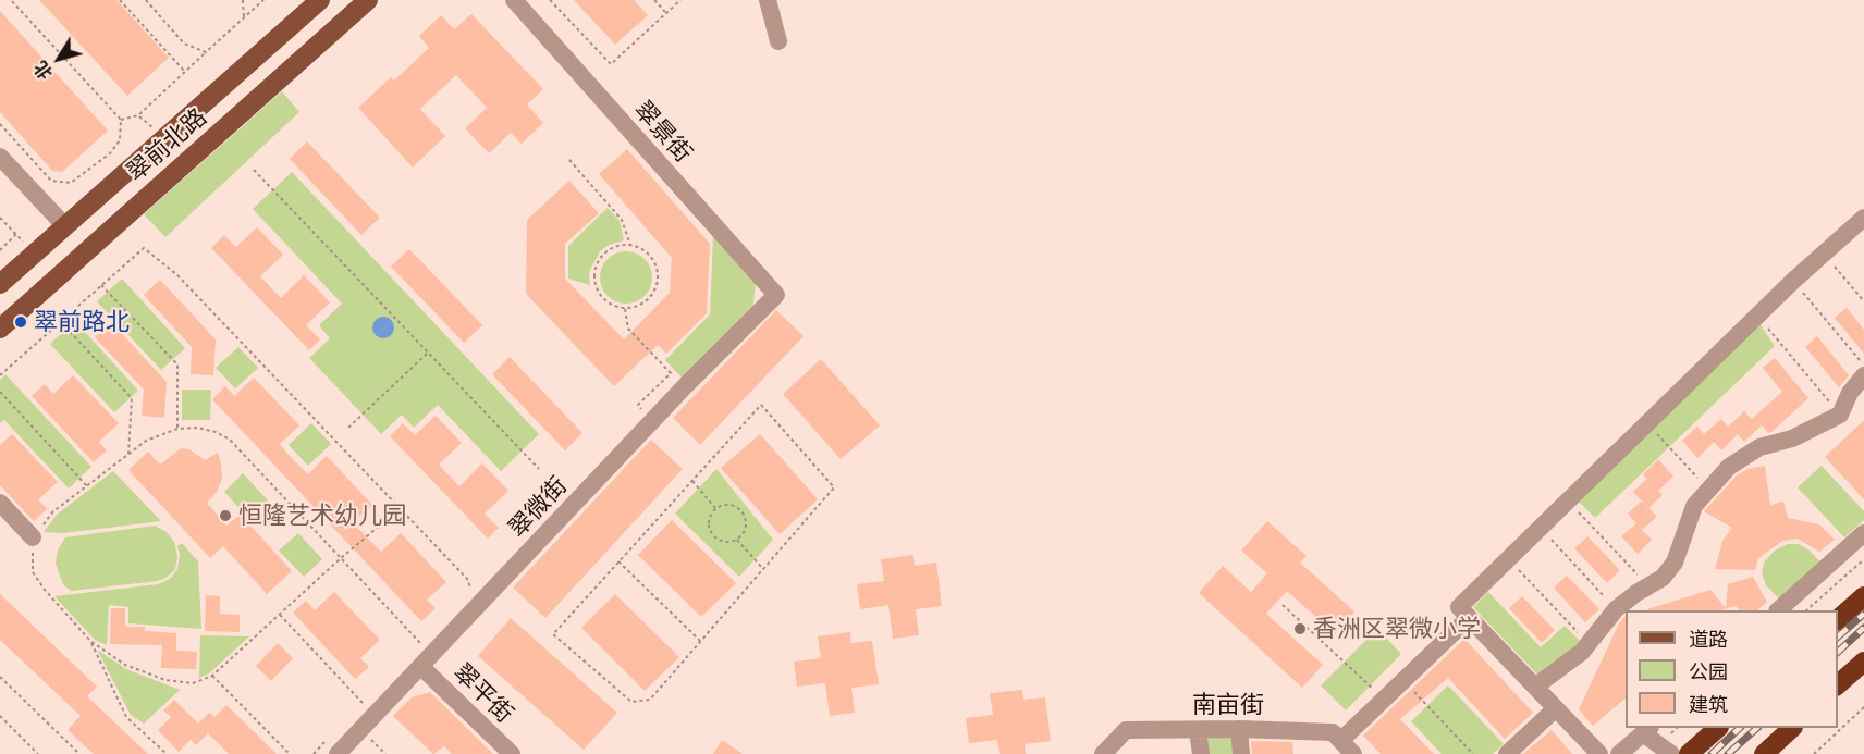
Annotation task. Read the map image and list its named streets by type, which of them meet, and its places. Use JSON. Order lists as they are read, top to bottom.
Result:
{
  "streets": {
    "main road": ["翠前北路"],
    "street": [
      "翠景街",
      "翠微街",
      "翠平街",
      "南亩街"
    ]
  },
  "crossings": [
    ["翠景街", "翠微街"],
    ["翠微街", "翠平街"]
  ],
  "places": ["翠前路北", "恒隆艺术幼儿园", "香洲区翠微小学"],
  "legend": ["道路", "公园", "建筑"],
  "north": "bottom left"
}
